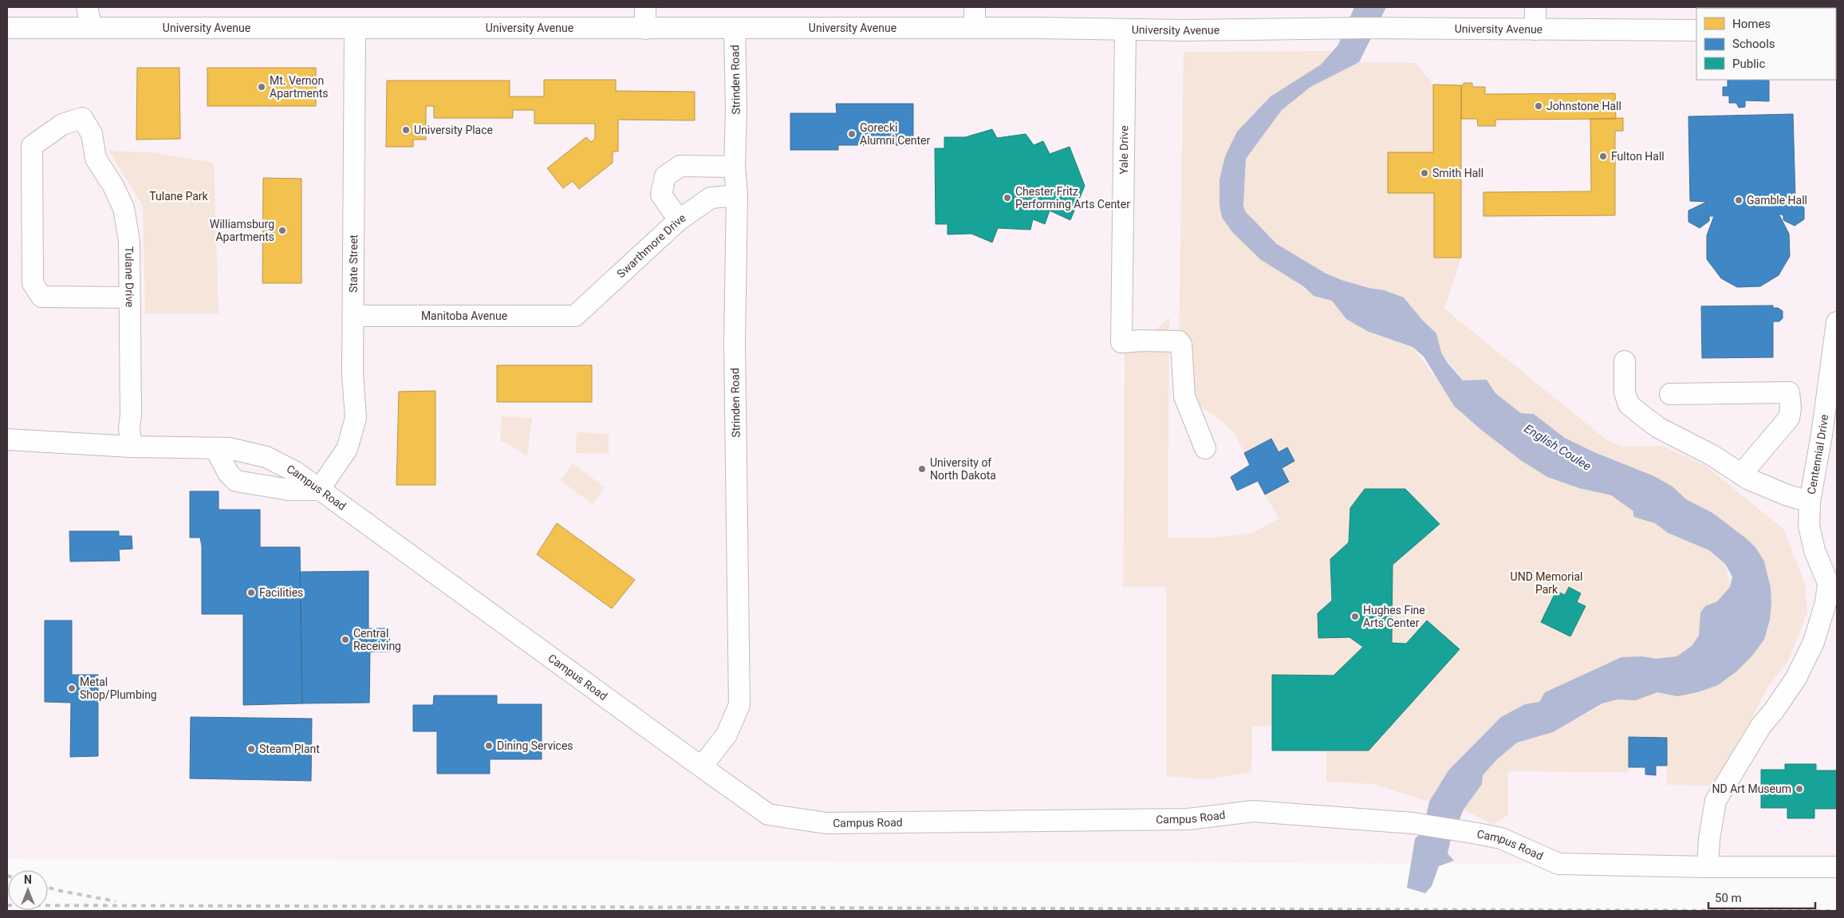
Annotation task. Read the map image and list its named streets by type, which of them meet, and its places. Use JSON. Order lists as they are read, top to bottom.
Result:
{
  "streets": {
    "street": [
      "University Avenue",
      "Strinden Road",
      "Yale Drive",
      "Swarthmore Drive",
      "State Street",
      "Tulane Drive",
      "Manitoba Avenue",
      "Centennial Drive",
      "Campus Road"
    ]
  },
  "crossings": [
    ["University Avenue", "Strinden Road"],
    ["University Avenue", "Yale Drive"],
    ["University Avenue", "State Street"],
    ["Strinden Road", "Swarthmore Drive"],
    ["Strinden Road", "Campus Road"],
    ["Swarthmore Drive", "Manitoba Avenue"],
    ["State Street", "Manitoba Avenue"],
    ["State Street", "Campus Road"],
    ["Tulane Drive", "Campus Road"],
    ["Centennial Drive", "Campus Road"]
  ],
  "water": ["English Coulee"],
  "parks": ["Tulane Park", "UND Memorial Park"],
  "places": [
    "Mt. Vernon Apartments",
    "Johnstone Hall",
    "University Place",
    "Gorecki Alumni Center",
    "Fulton Hall",
    "Smith Hall",
    "Chester Fritz Performing Arts Center",
    "Gamble Hall",
    "Williamsburg Apartments",
    "University of North Dakota",
    "Facilities",
    "Hughes Fine Arts Center",
    "Central Receiving",
    "Metal Shop/Plumbing",
    "Dining Services",
    "Steam Plant",
    "ND Art Museum"
  ],
  "legend": ["Homes", "Schools", "Public"],
  "scale_bar": "50 m",
  "north": "top"
}
